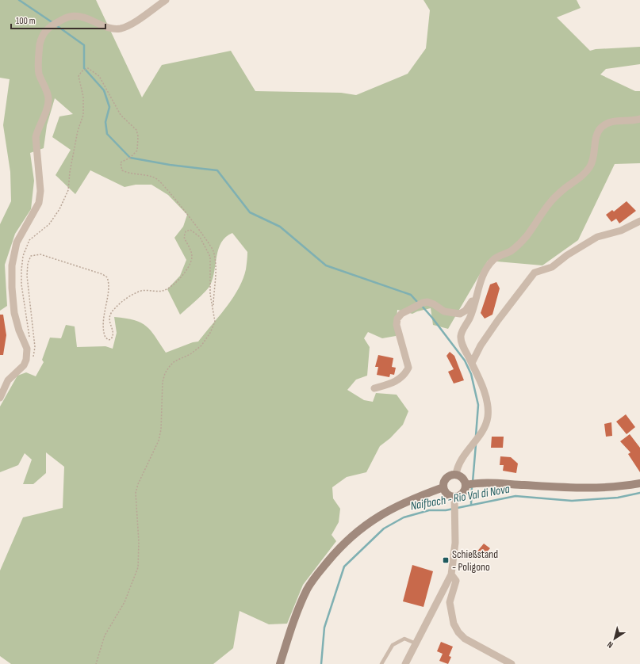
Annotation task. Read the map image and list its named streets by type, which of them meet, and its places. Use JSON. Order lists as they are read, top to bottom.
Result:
{
  "water": ["Naifbach - Rio Val di Nova"],
  "places": {
    "transit": ["Schießstand - Poligono"]
  },
  "scale_bar": "100 m",
  "north": "bottom left"
}
